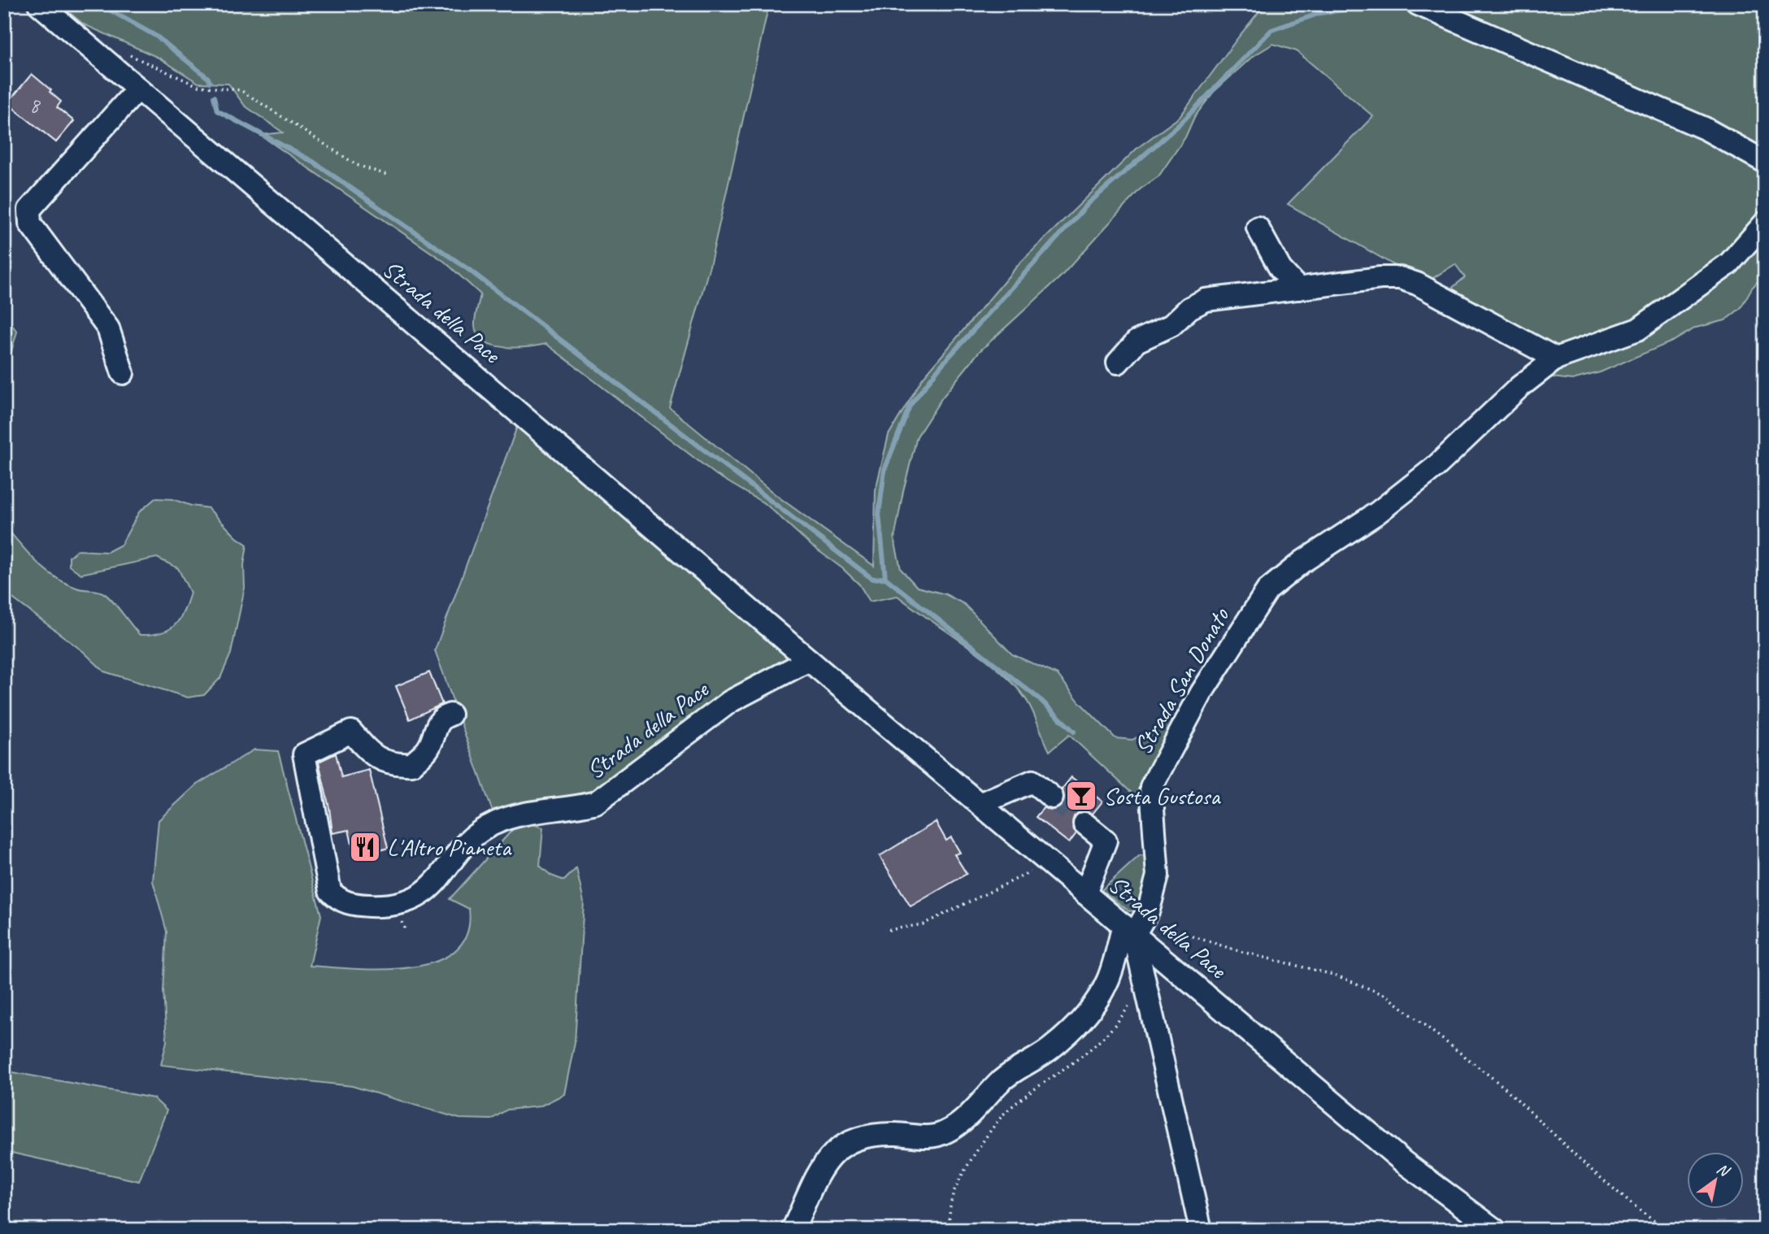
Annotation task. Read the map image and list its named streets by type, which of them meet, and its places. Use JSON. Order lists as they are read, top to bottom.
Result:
{
  "streets": {
    "street": ["Strada della Pace", "Strada San Donato"]
  },
  "crossings": [
    ["Strada della Pace", "Strada San Donato"]
  ],
  "places": {
    "bar": ["Sosta Gustosa"],
    "restaurant": ["L'Altro Pianeta"]
  },
  "house_numbers": ["8"],
  "north": "top right"
}
